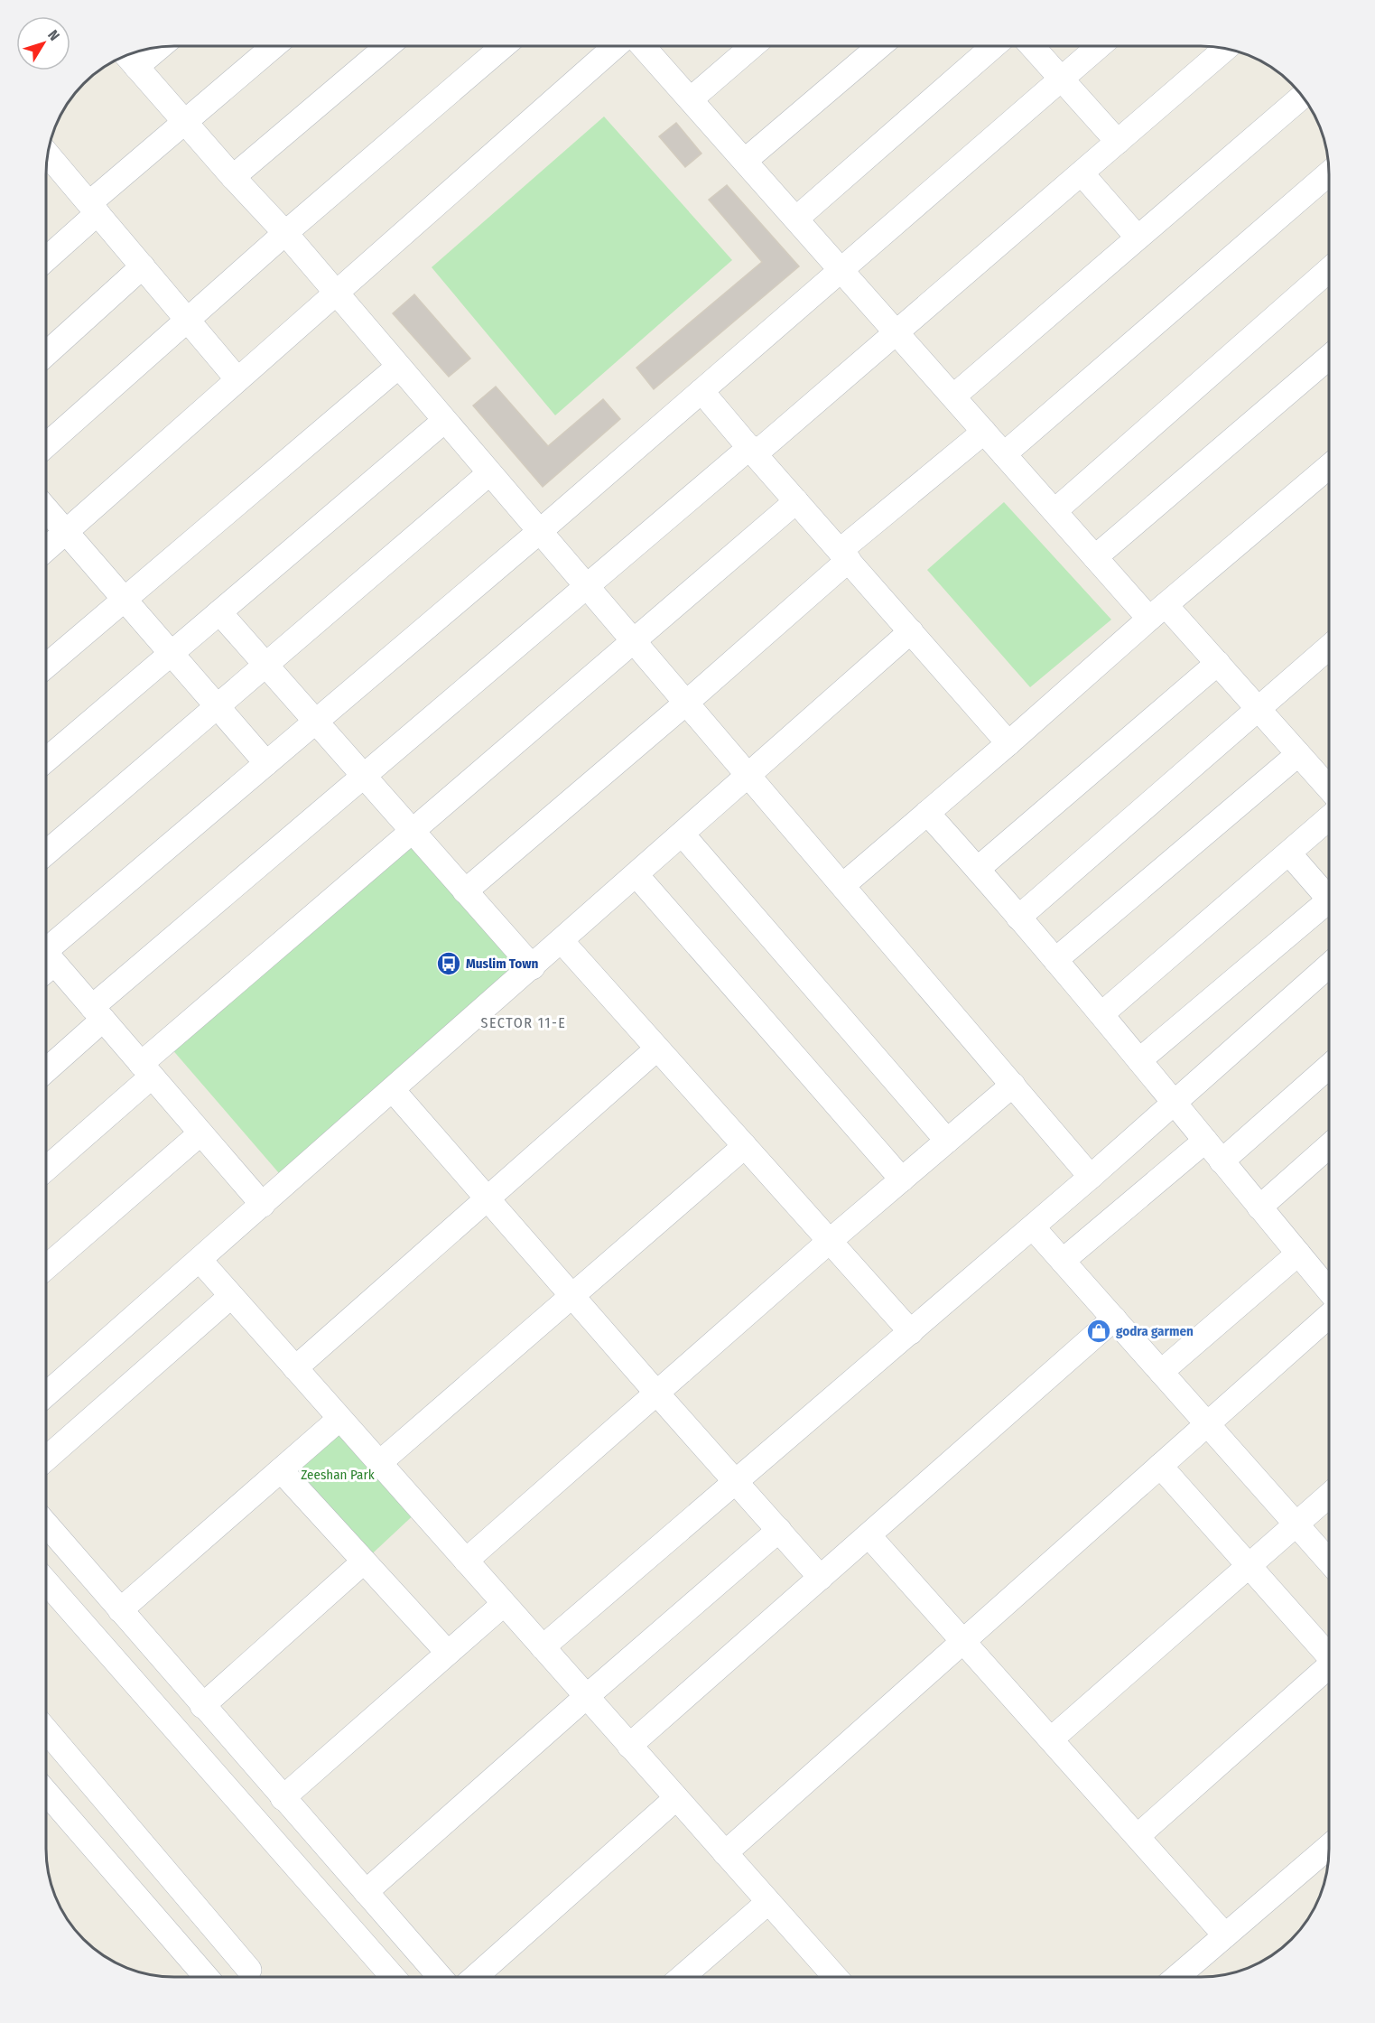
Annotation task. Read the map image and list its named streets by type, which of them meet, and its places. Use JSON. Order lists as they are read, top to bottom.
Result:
{
  "districts": ["SECTOR 11-E"],
  "parks": ["Zeeshan Park"],
  "places": {
    "bus stop": ["Muslim Town"],
    "shop": ["godra garmen"]
  },
  "north": "top right"
}
